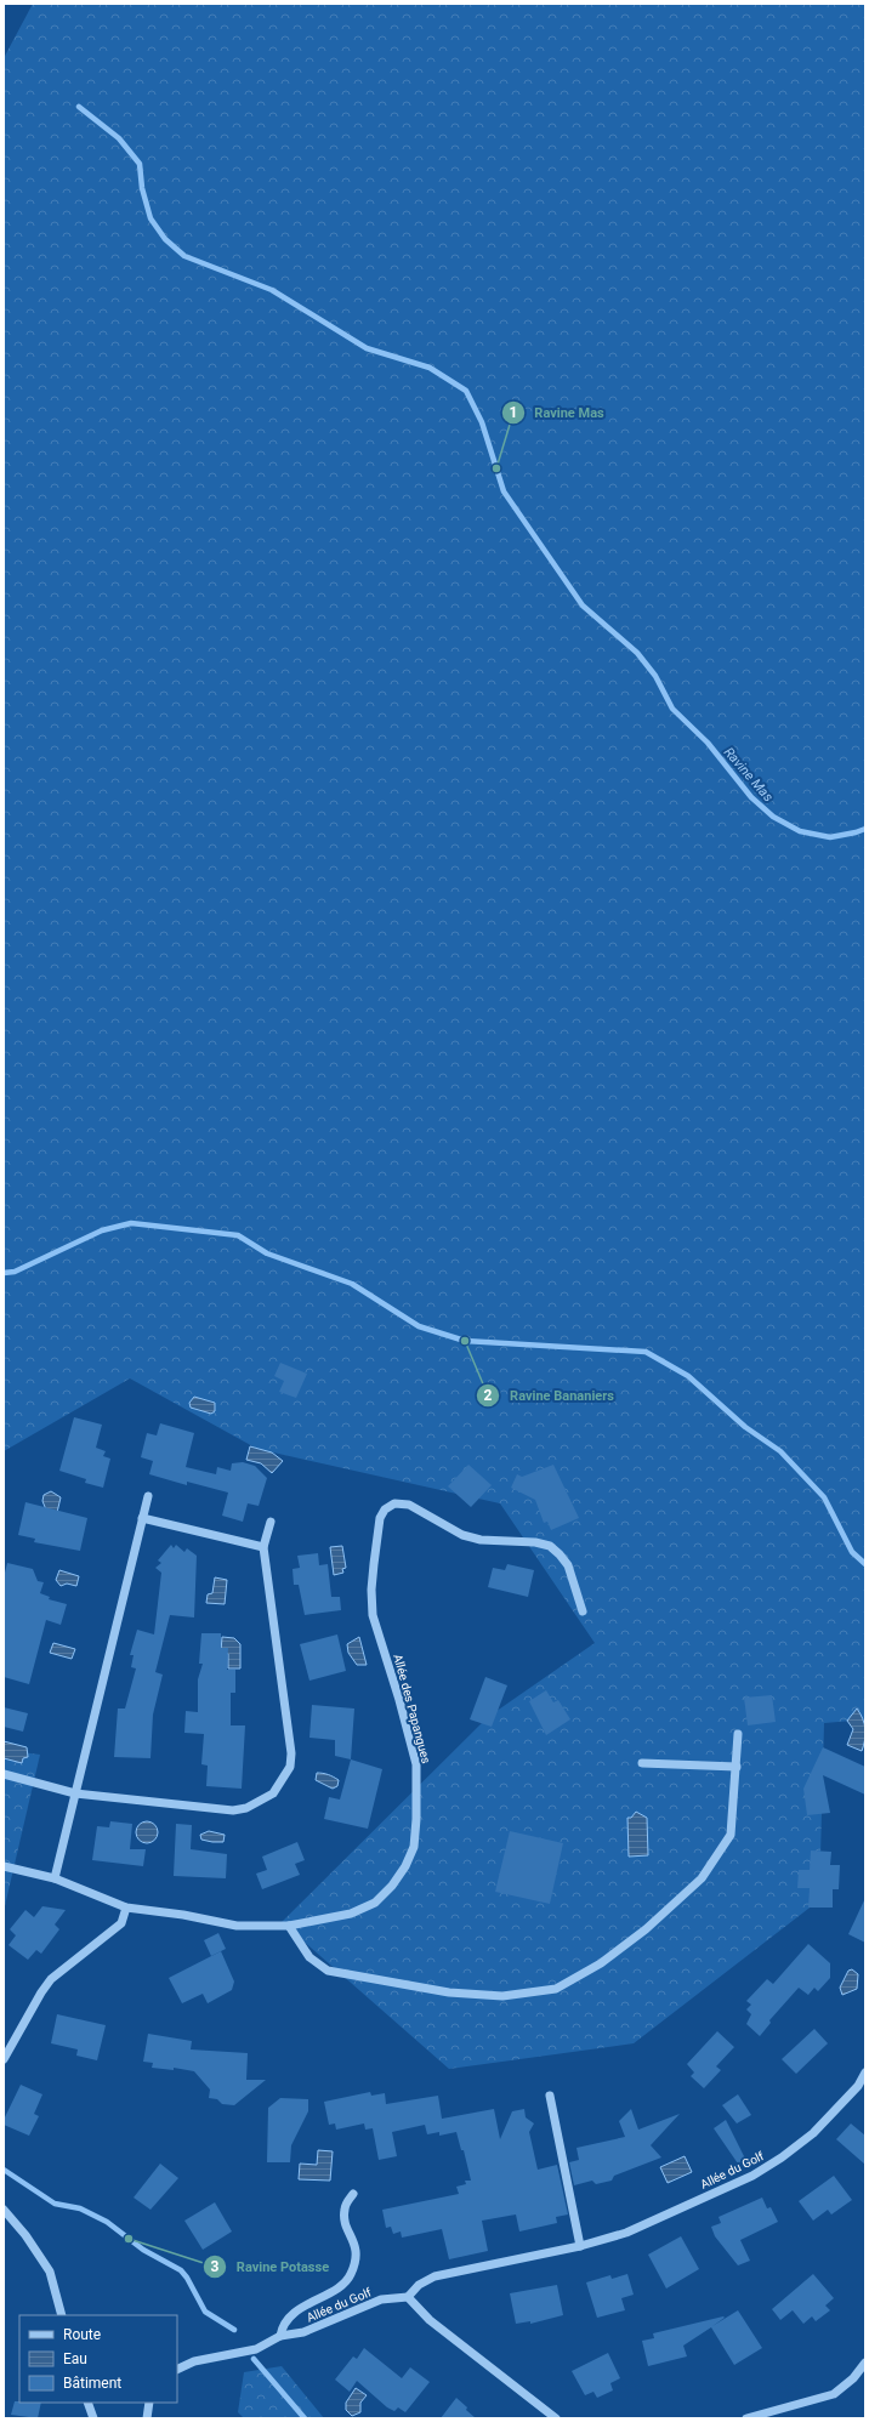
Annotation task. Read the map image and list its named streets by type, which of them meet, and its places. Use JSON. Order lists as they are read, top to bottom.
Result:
{
  "streets": {
    "street": ["Allée des Papangues", "Allée du Golf"]
  },
  "water": ["Ravine Mas"],
  "places": ["Ravine Mas", "Ravine Bananiers", "Ravine Potasse"],
  "legend": ["Route", "Eau", "Bâtiment"]
}
